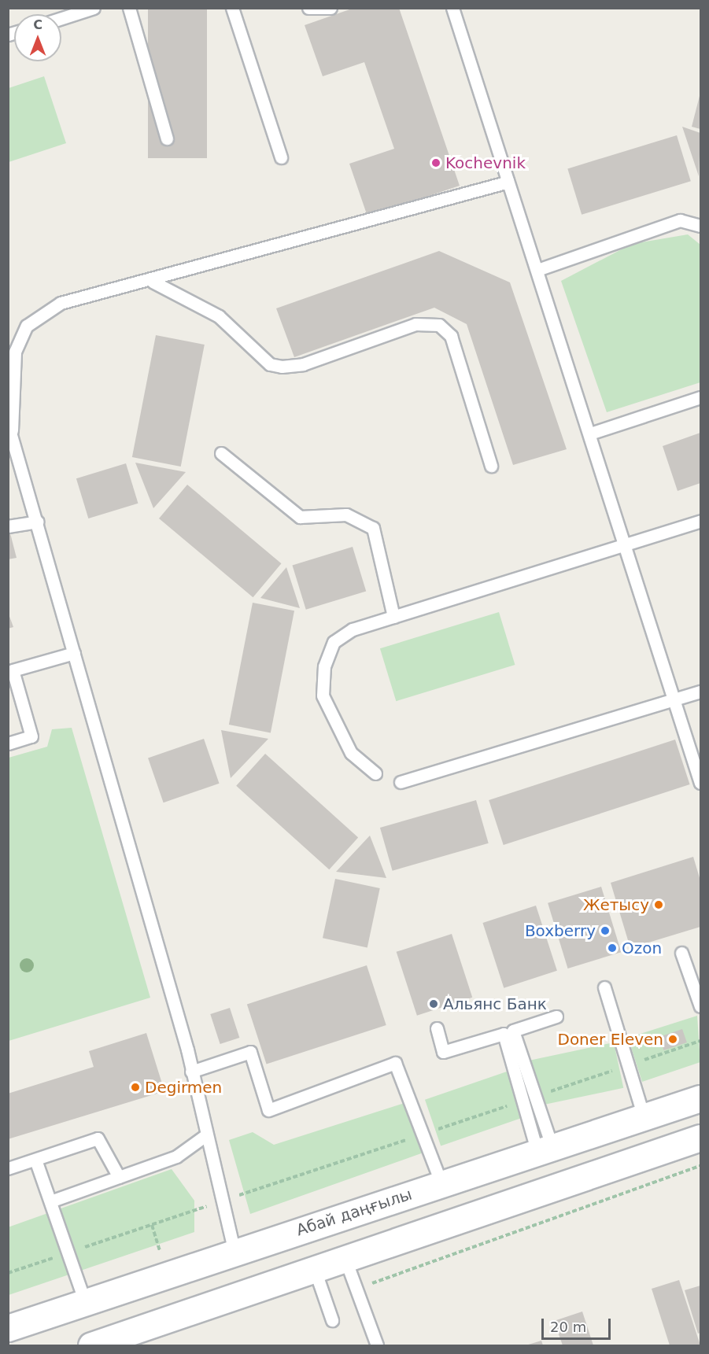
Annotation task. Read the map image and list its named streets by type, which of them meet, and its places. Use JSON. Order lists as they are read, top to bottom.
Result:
{
  "streets": {
    "main road": ["Абай даңғылы"]
  },
  "places": [
    "Kochevnik",
    "Жетысу",
    "Boxberry",
    "Ozon",
    "Альянс Банк",
    "Doner Eleven",
    "Degirmen"
  ],
  "scale_bar": "20 m",
  "north": "top"
}
